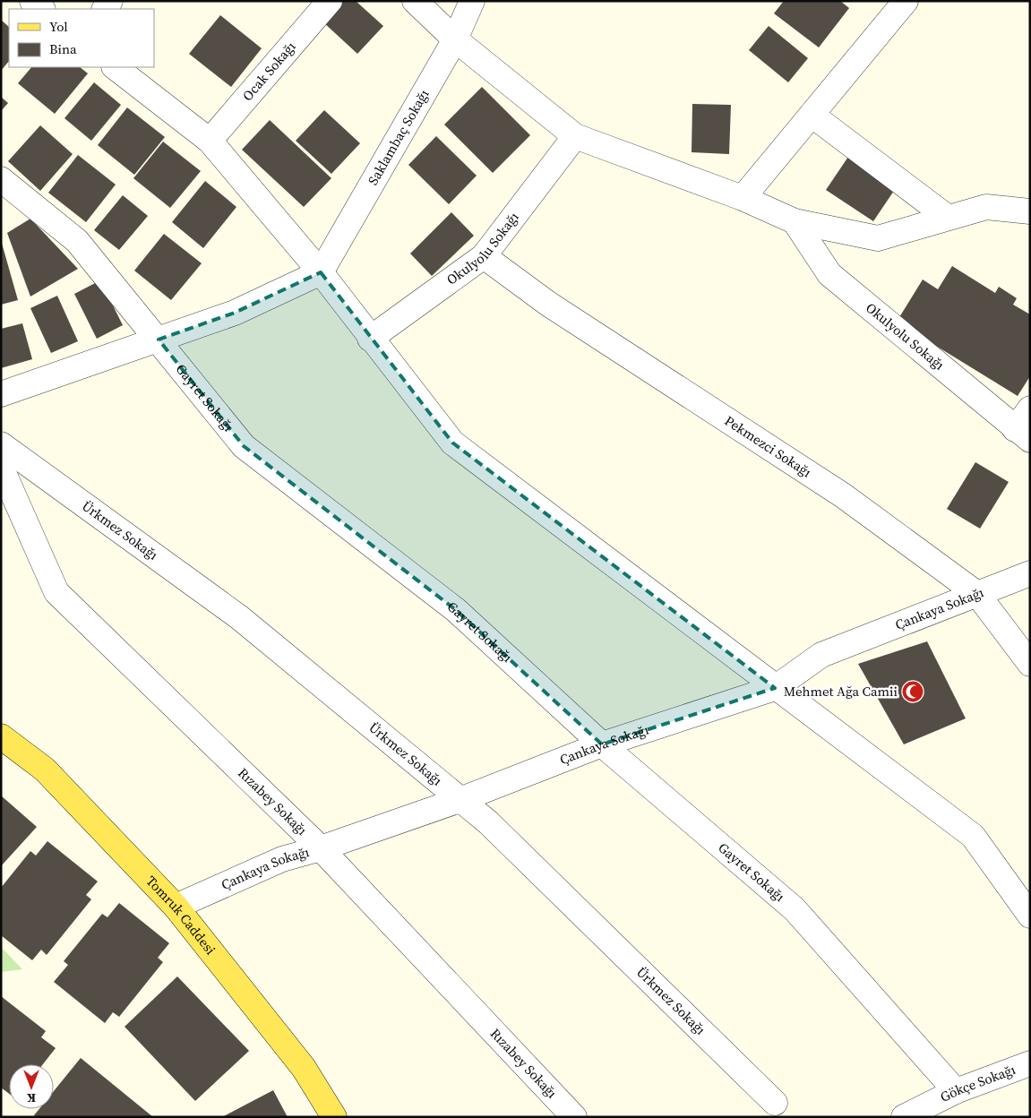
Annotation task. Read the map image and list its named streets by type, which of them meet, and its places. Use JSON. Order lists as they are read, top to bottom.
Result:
{
  "streets": {
    "main road": ["Tomruk Caddesi"],
    "street": [
      "Ocak Sokağı",
      "Saklambaç Sokağı",
      "Okulyolu Sokağı",
      "Gayret Sokağı",
      "Pekmezci Sokağı",
      "Ürkmez Sokağı",
      "Çankaya Sokağı",
      "Rızabey Sokağı",
      "Gökçe Sokağı"
    ]
  },
  "crossings": [
    ["Okulyolu Sokağı", "Pekmezci Sokağı"],
    ["Gayret Sokağı", "Çankaya Sokağı"],
    ["Gayret Sokağı", "Gökçe Sokağı"],
    ["Pekmezci Sokağı", "Çankaya Sokağı"],
    ["Ürkmez Sokağı", "Çankaya Sokağı"],
    ["Çankaya Sokağı", "Rızabey Sokağı"],
    ["Çankaya Sokağı", "Tomruk Caddesi"]
  ],
  "places": {
    "mosque": ["Mehmet Ağa Camii"]
  },
  "legend": ["Yol", "Bina"],
  "north": "bottom"
}
